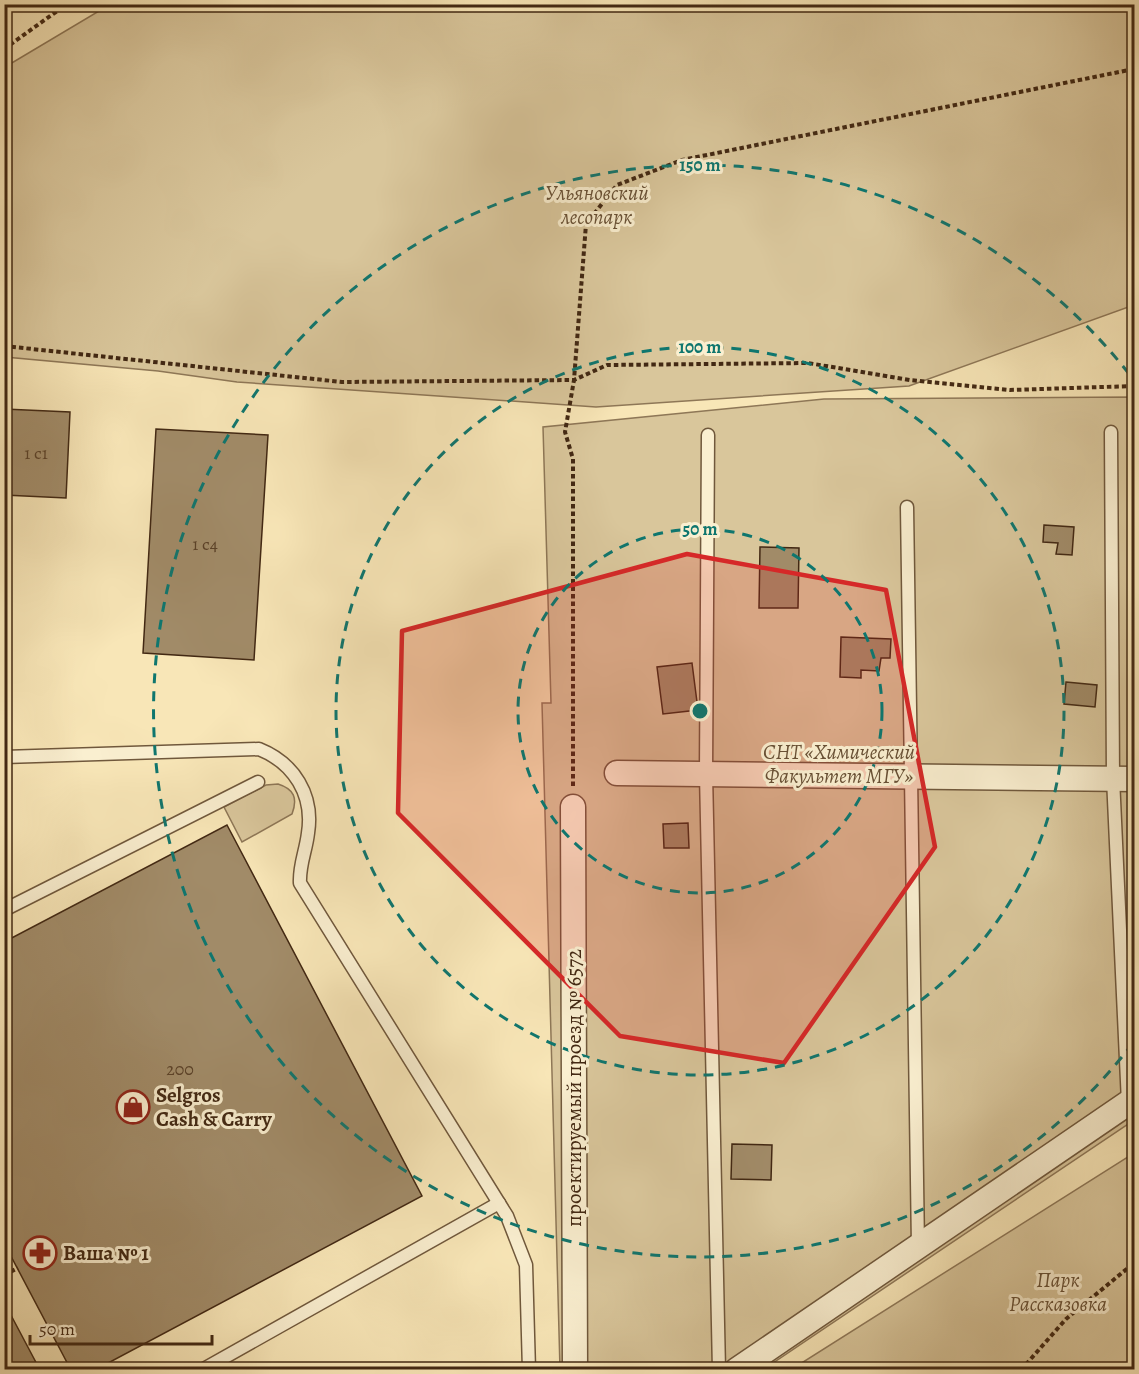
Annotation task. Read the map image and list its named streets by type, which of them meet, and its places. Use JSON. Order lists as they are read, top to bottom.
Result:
{
  "streets": {
    "street": ["проектируемый проезд № 6572"]
  },
  "parks": ["Ульяновский лесопарк", "СНТ «Химический Факультет МГУ»", "Парк Рассказовка"],
  "places": {
    "shop": ["Selgros Cash & Carry"],
    "pharmacy": ["Ваша № 1"]
  },
  "house_numbers": ["1 с1", "1 с4", "200"],
  "scale_bar": "50 m",
  "rings": ["150 m", "100 m", "50 m"]
}
